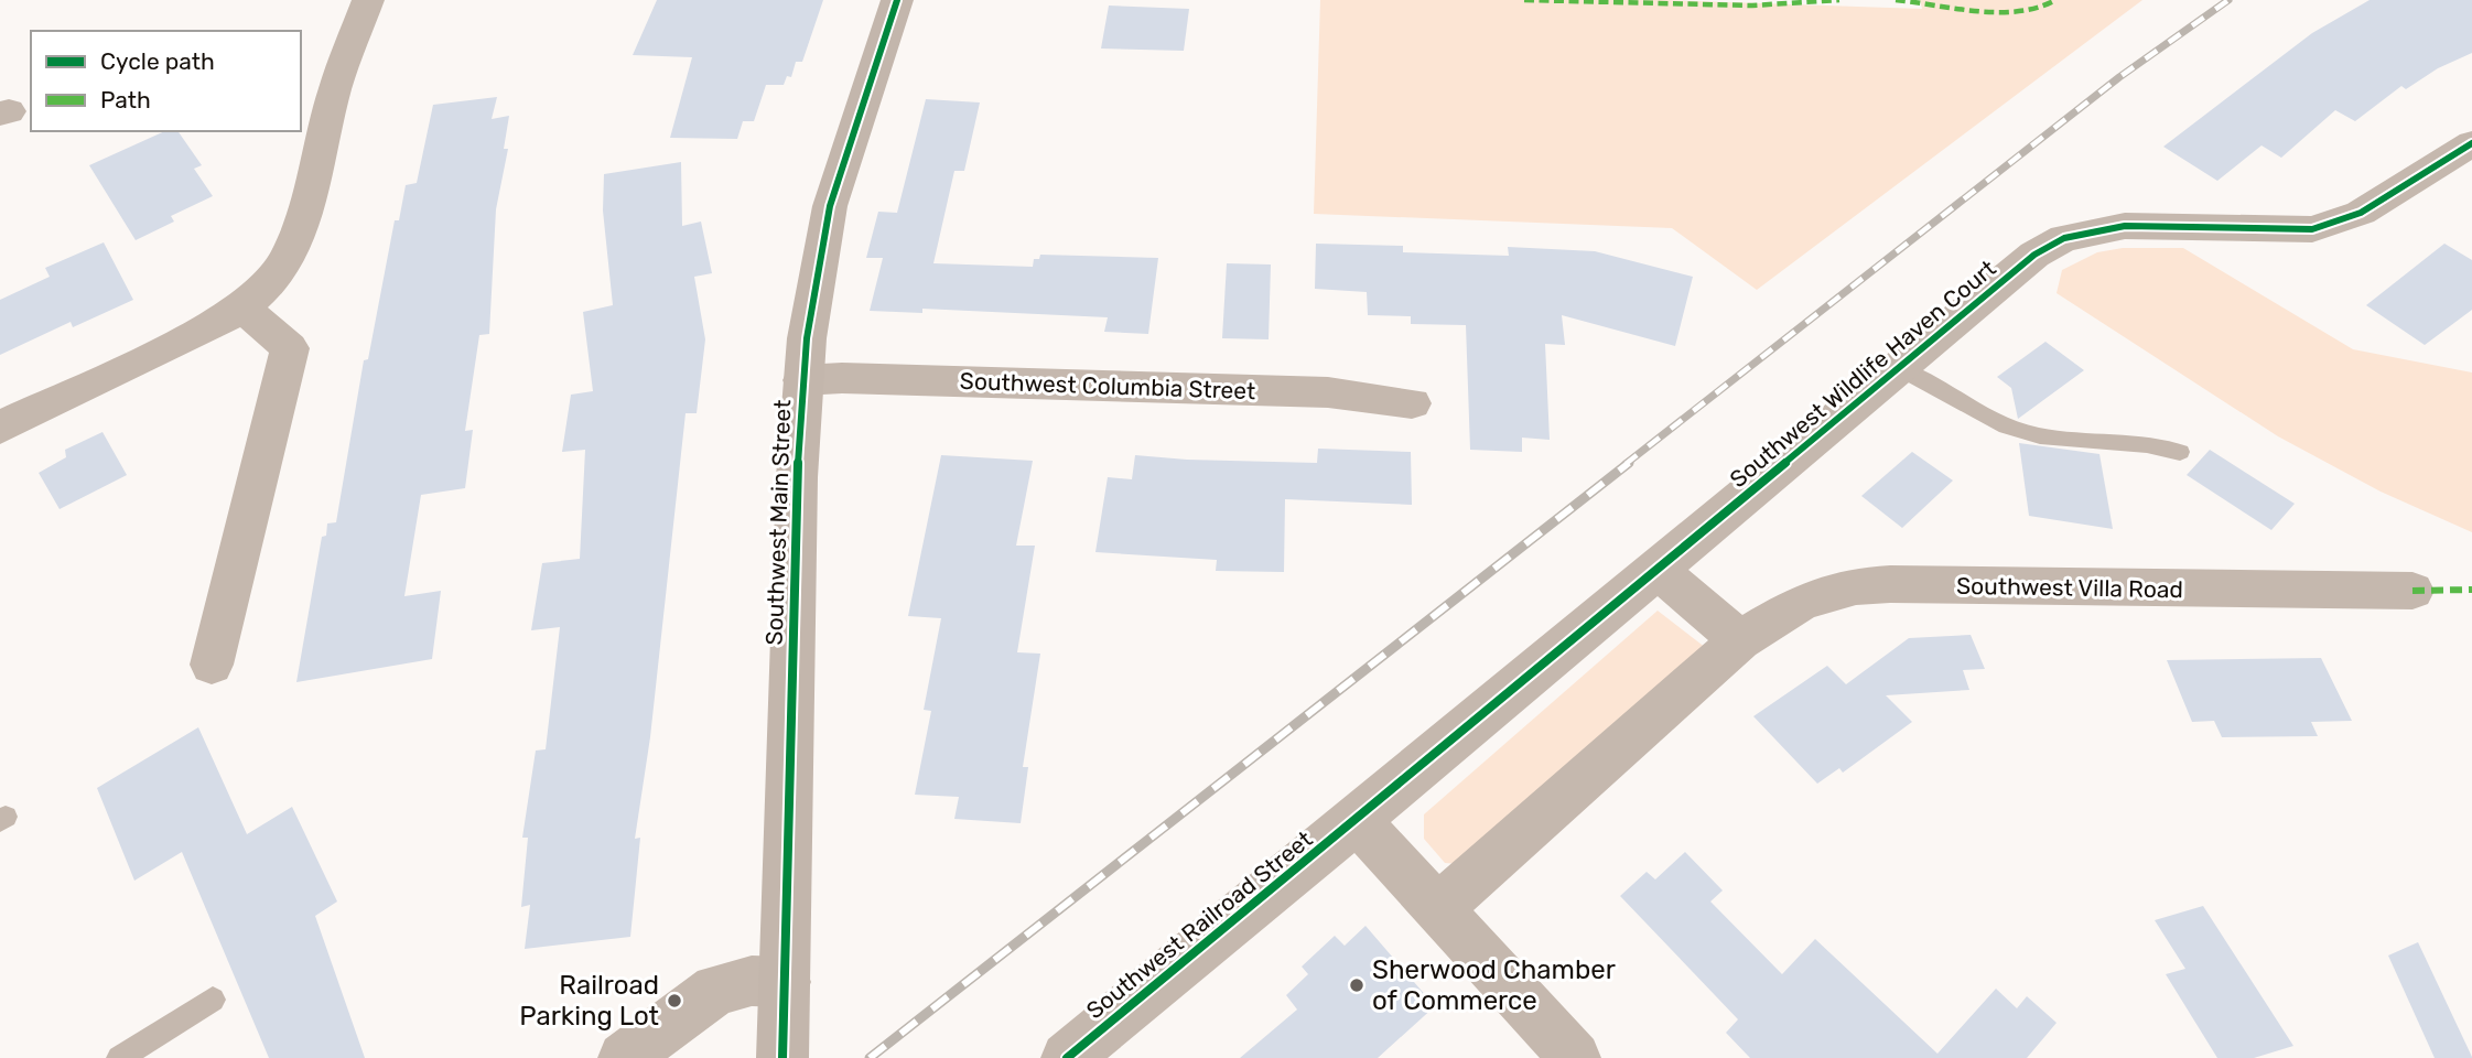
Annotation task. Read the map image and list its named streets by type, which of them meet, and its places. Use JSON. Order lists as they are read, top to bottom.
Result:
{
  "streets": {
    "street": [
      "Southwest Wildlife Haven Court",
      "Southwest Columbia Street",
      "Southwest Main Street",
      "Southwest Villa Road",
      "Southwest Railroad Street"
    ]
  },
  "crossings": [
    ["Southwest Wildlife Haven Court", "Southwest Railroad Street"],
    ["Southwest Columbia Street", "Southwest Main Street"]
  ],
  "places": ["Sherwood Chamber of Commerce", "Railroad Parking Lot"],
  "legend": ["Cycle path", "Path"]
}
